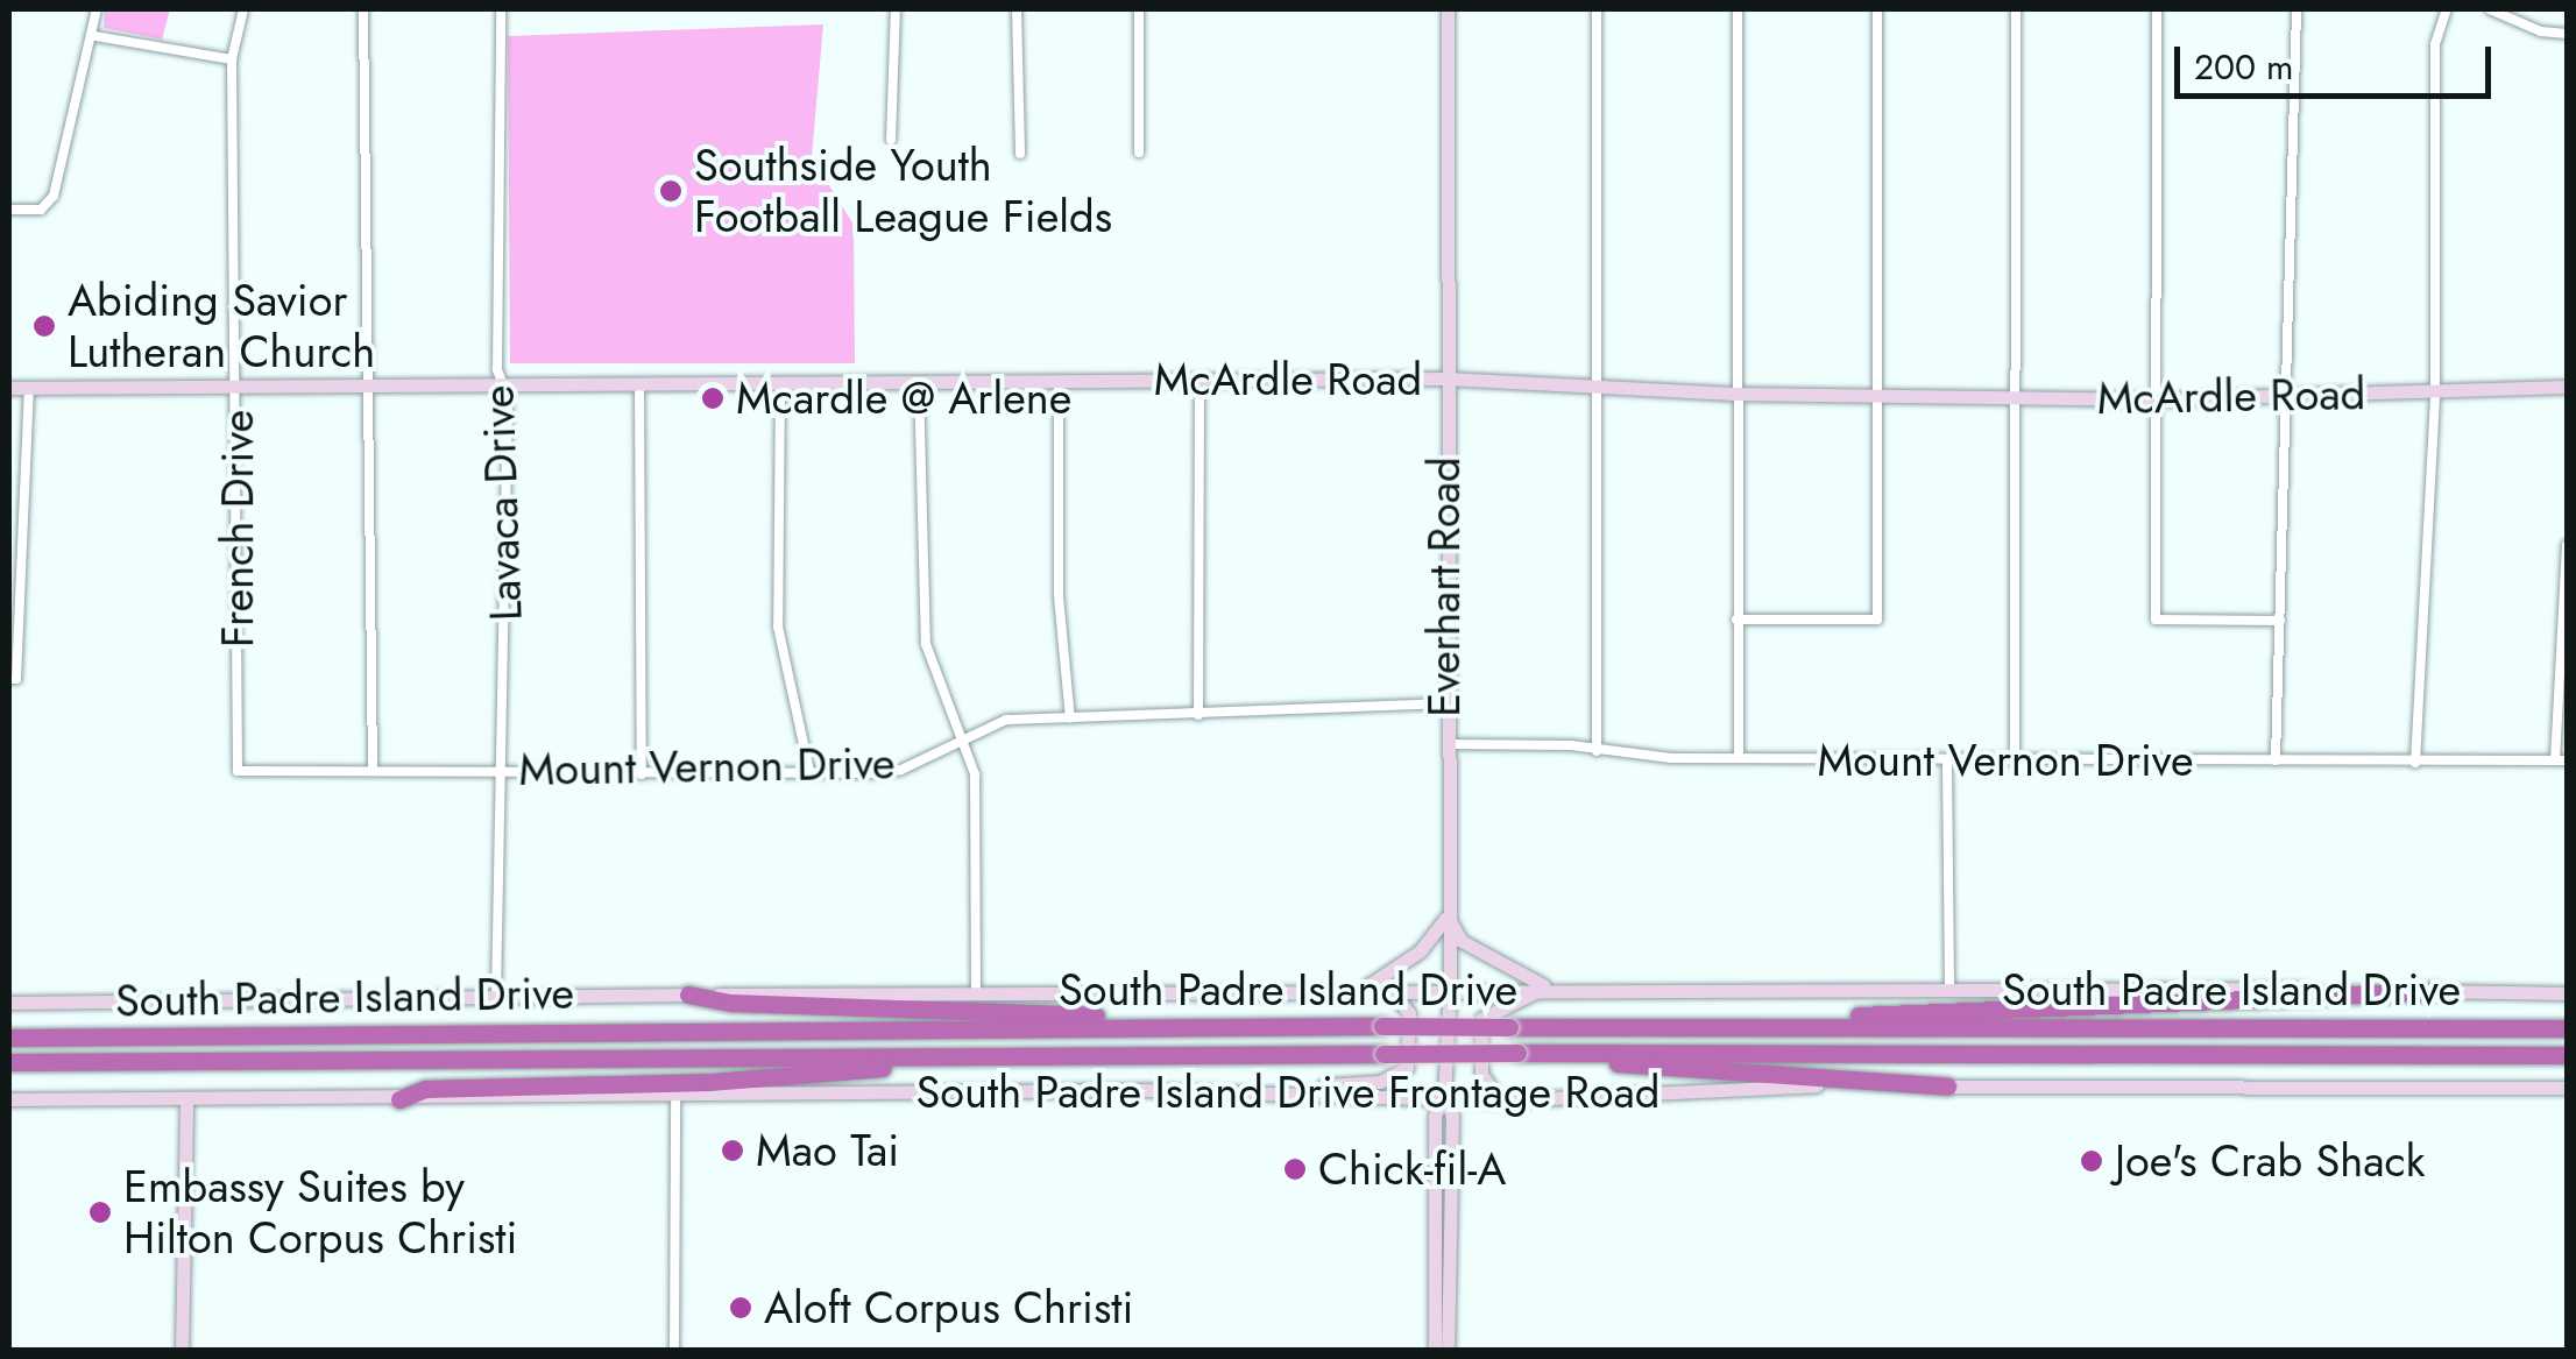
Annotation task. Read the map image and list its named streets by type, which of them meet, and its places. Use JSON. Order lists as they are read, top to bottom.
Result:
{
  "streets": {
    "highway": ["South Padre Island Drive"],
    "main road": ["McArdle Road", "Everhart Road", "South Padre Island Drive Frontage Road"],
    "street": ["Lavaca Drive", "French Drive", "Mount Vernon Drive"]
  },
  "crossings": [
    ["McArdle Road", "Lavaca Drive"],
    ["McArdle Road", "French Drive"],
    ["McArdle Road", "Everhart Road"],
    ["Lavaca Drive", "Mount Vernon Drive"],
    ["French Drive", "Mount Vernon Drive"],
    ["Everhart Road", "Mount Vernon Drive"],
    ["Everhart Road", "South Padre Island Drive Frontage Road"]
  ],
  "places": [
    "Southside Youth Football League Fields",
    "Abiding Savior Lutheran Church",
    "Mcardle @ Arlene",
    "Mao Tai",
    "Joe's Crab Shack",
    "Chick-fil-A",
    "Embassy Suites by Hilton Corpus Christi",
    "Aloft Corpus Christi"
  ],
  "scale_bar": "200 m"
}
